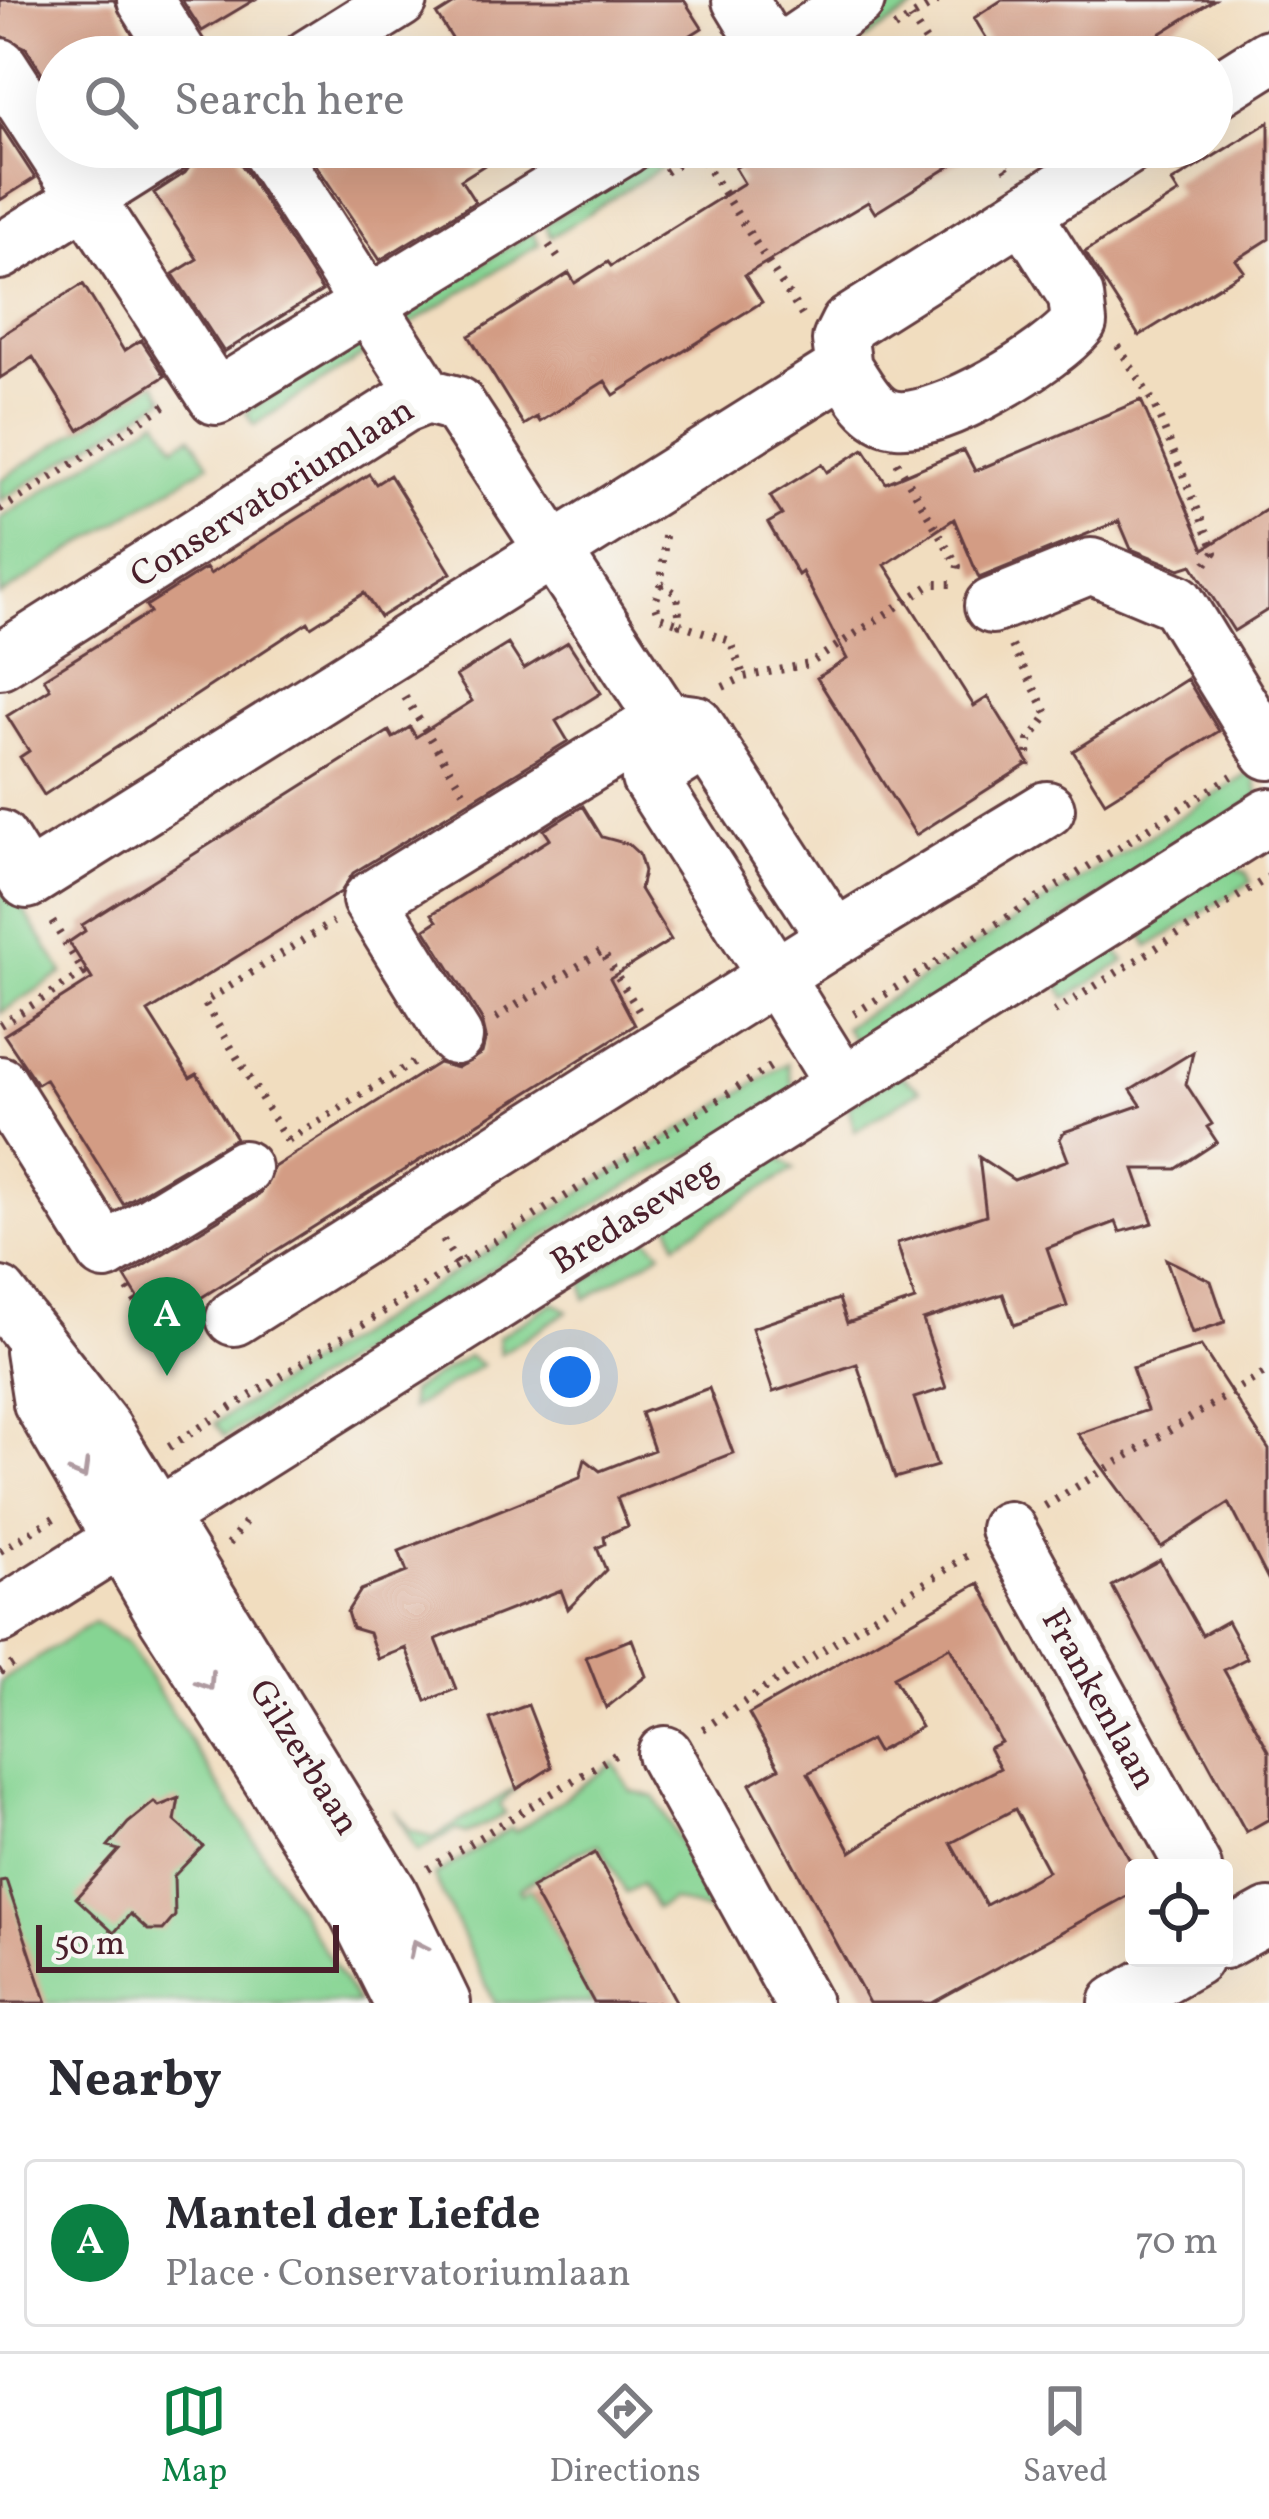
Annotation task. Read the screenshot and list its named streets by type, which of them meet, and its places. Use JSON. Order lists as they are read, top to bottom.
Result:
{
  "streets": {
    "street": [
      "Conservatoriumlaan",
      "Bredaseweg",
      "Frankenlaan",
      "Gilzerbaan"
    ]
  },
  "crossings": [
    ["Bredaseweg", "Gilzerbaan"]
  ],
  "scale_bar": "50 m",
  "page": {
    "search": "Search here",
    "pins": "A",
    "scale": "50 m",
    "heading": "Nearby",
    "list": [
      {
        "mark": "A",
        "name": "Mantel der Liefde",
        "note": "Place · Conservatoriumlaan",
        "value": "70 m"
      }
    ],
    "nav": ["Map", "Directions", "Saved"]
  }
}
